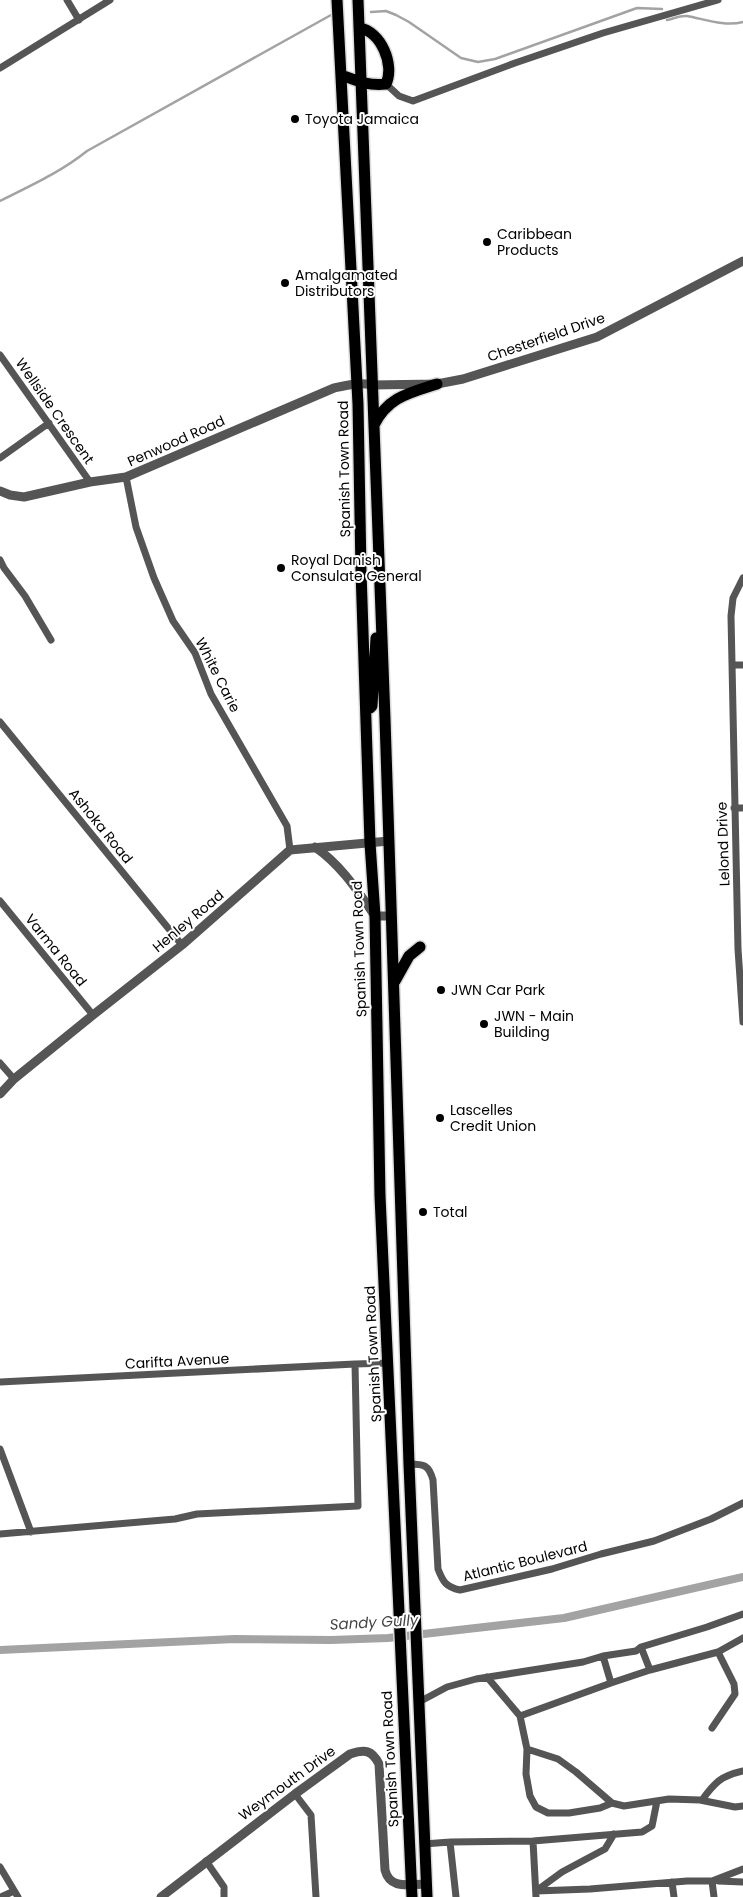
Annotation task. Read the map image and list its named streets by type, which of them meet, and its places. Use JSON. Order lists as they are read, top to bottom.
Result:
{
  "streets": {
    "highway": ["Spanish Town Road"],
    "street": [
      "Chesterfield Drive",
      "Wellside Crescent",
      "Penwood Road",
      "White Carie",
      "Ashoka Road",
      "Lelond Drive",
      "Henley Road",
      "Varma Road",
      "Carifta Avenue",
      "Atlantic Boulevard",
      "Weymouth Drive"
    ]
  },
  "crossings": [
    ["Chesterfield Drive", "Penwood Road"],
    ["Chesterfield Drive", "Spanish Town Road"],
    ["Wellside Crescent", "Penwood Road"],
    ["Penwood Road", "Spanish Town Road"],
    ["Penwood Road", "White Carie"],
    ["Spanish Town Road", "Carifta Avenue"],
    ["Spanish Town Road", "Weymouth Drive"],
    ["White Carie", "Henley Road"],
    ["Ashoka Road", "Henley Road"],
    ["Henley Road", "Varma Road"]
  ],
  "water": ["Sandy Gully"],
  "places": [
    "Toyota Jamaica",
    "Caribbean Products",
    "Amalgamated Distributors",
    "Royal Danish Consulate General",
    "JWN Car Park",
    "JWN - Main Building",
    "Lascelles Credit Union",
    "Total"
  ]
}
